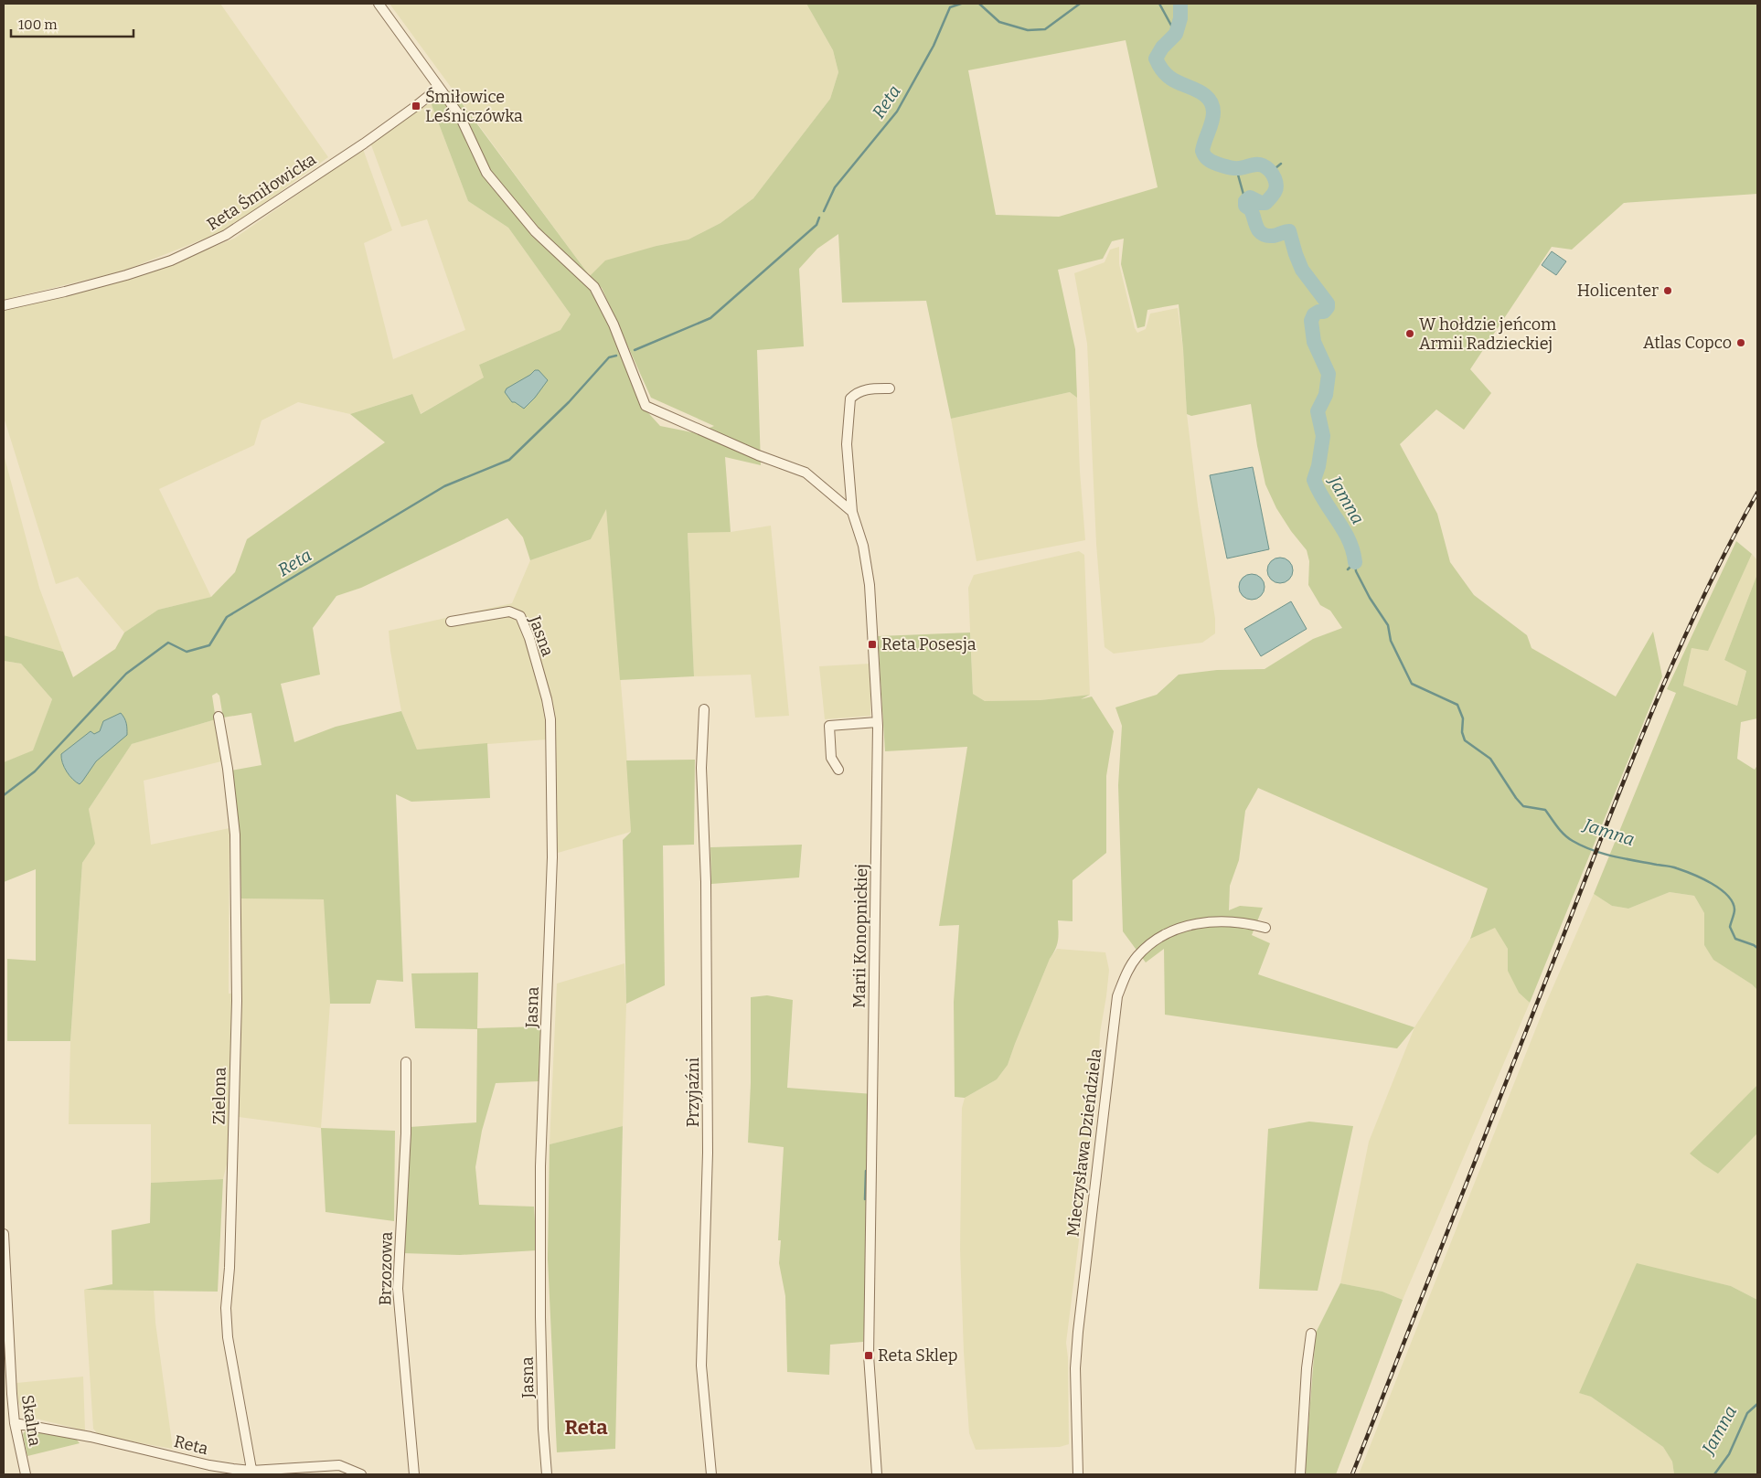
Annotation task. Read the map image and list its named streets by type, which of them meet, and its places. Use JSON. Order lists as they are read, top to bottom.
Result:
{
  "streets": {
    "street": [
      "Reta Śmiłowicka",
      "Jasna",
      "Marii Konopnickiej",
      "Przyjaźni",
      "Zielona",
      "Mieczysława Dzieńdziela",
      "Brzozowa",
      "Skalna",
      "Reta"
    ]
  },
  "crossings": [
    ["Zielona", "Reta"],
    ["Skalna", "Reta"]
  ],
  "districts": ["Reta"],
  "water": ["Reta", "Jamna"],
  "places": {
    "transit": ["Śmiłowice Leśniczówka", "Reta Posesja", "Reta Sklep"],
    "other": ["Holicenter", "W hołdzie jeńcom Armii Radzieckiej", "Atlas Copco"]
  },
  "scale_bar": "100 m"
}
